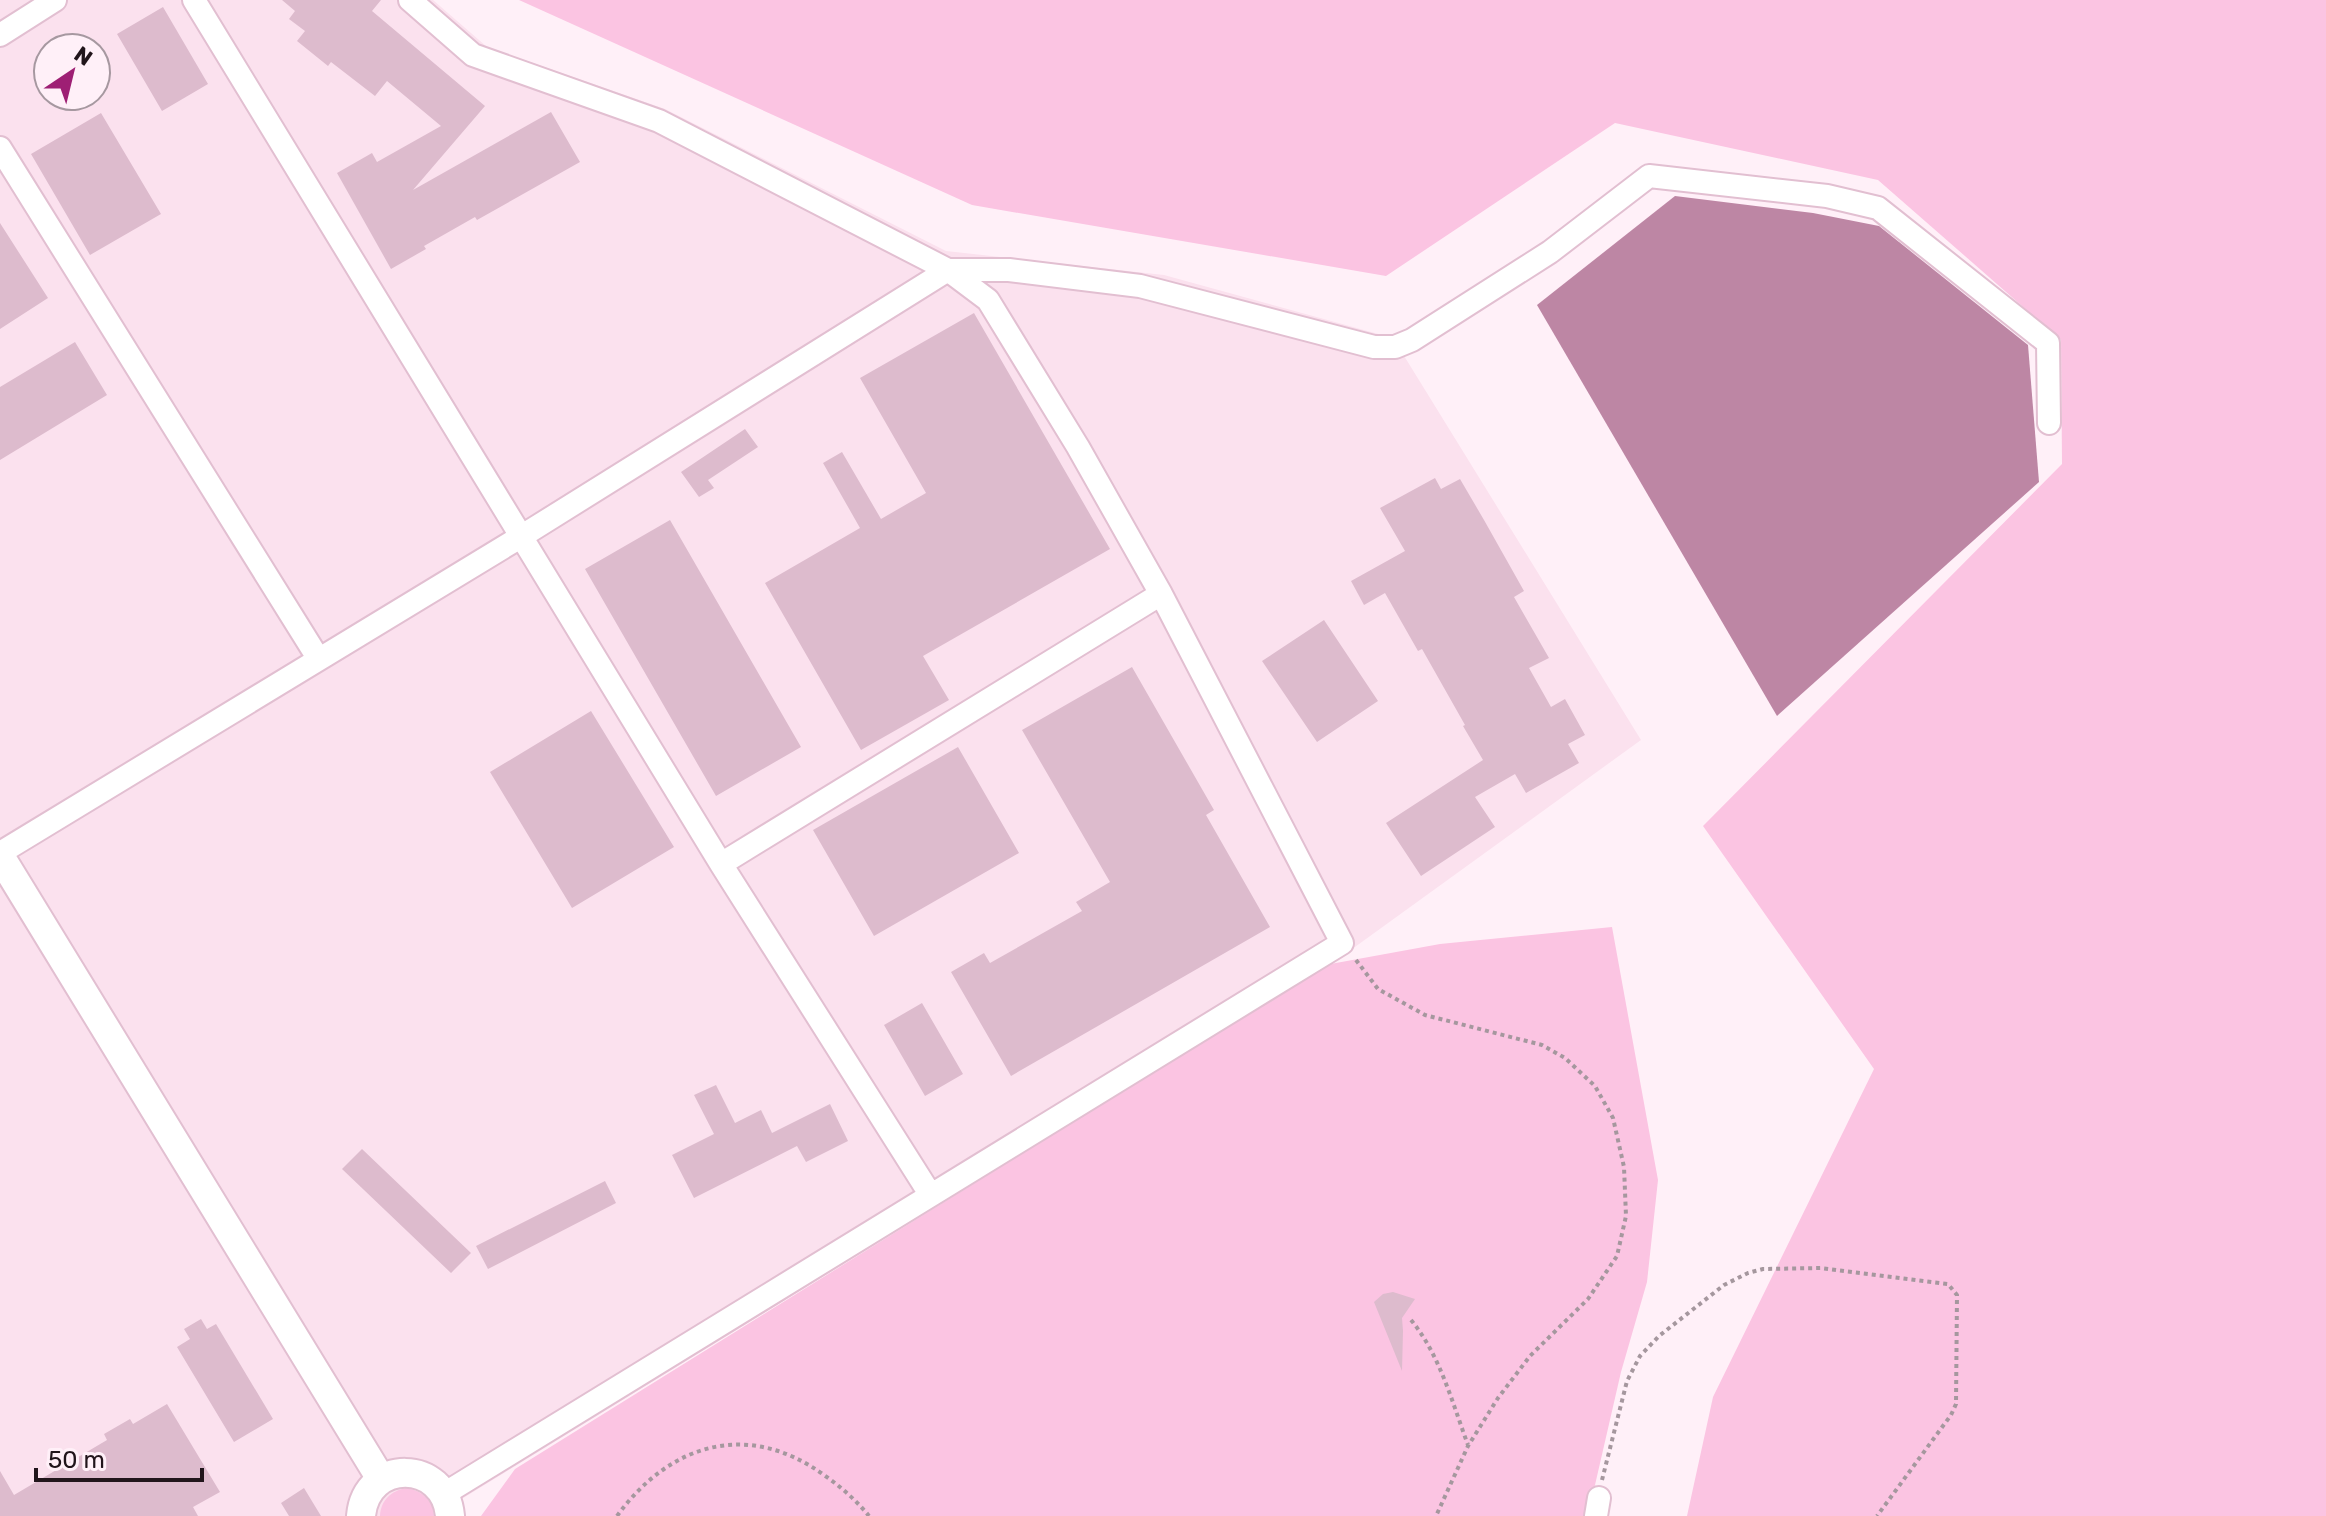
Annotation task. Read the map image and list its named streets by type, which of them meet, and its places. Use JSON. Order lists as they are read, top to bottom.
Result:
{
  "scale_bar": "50 m",
  "north": "top right"
}
